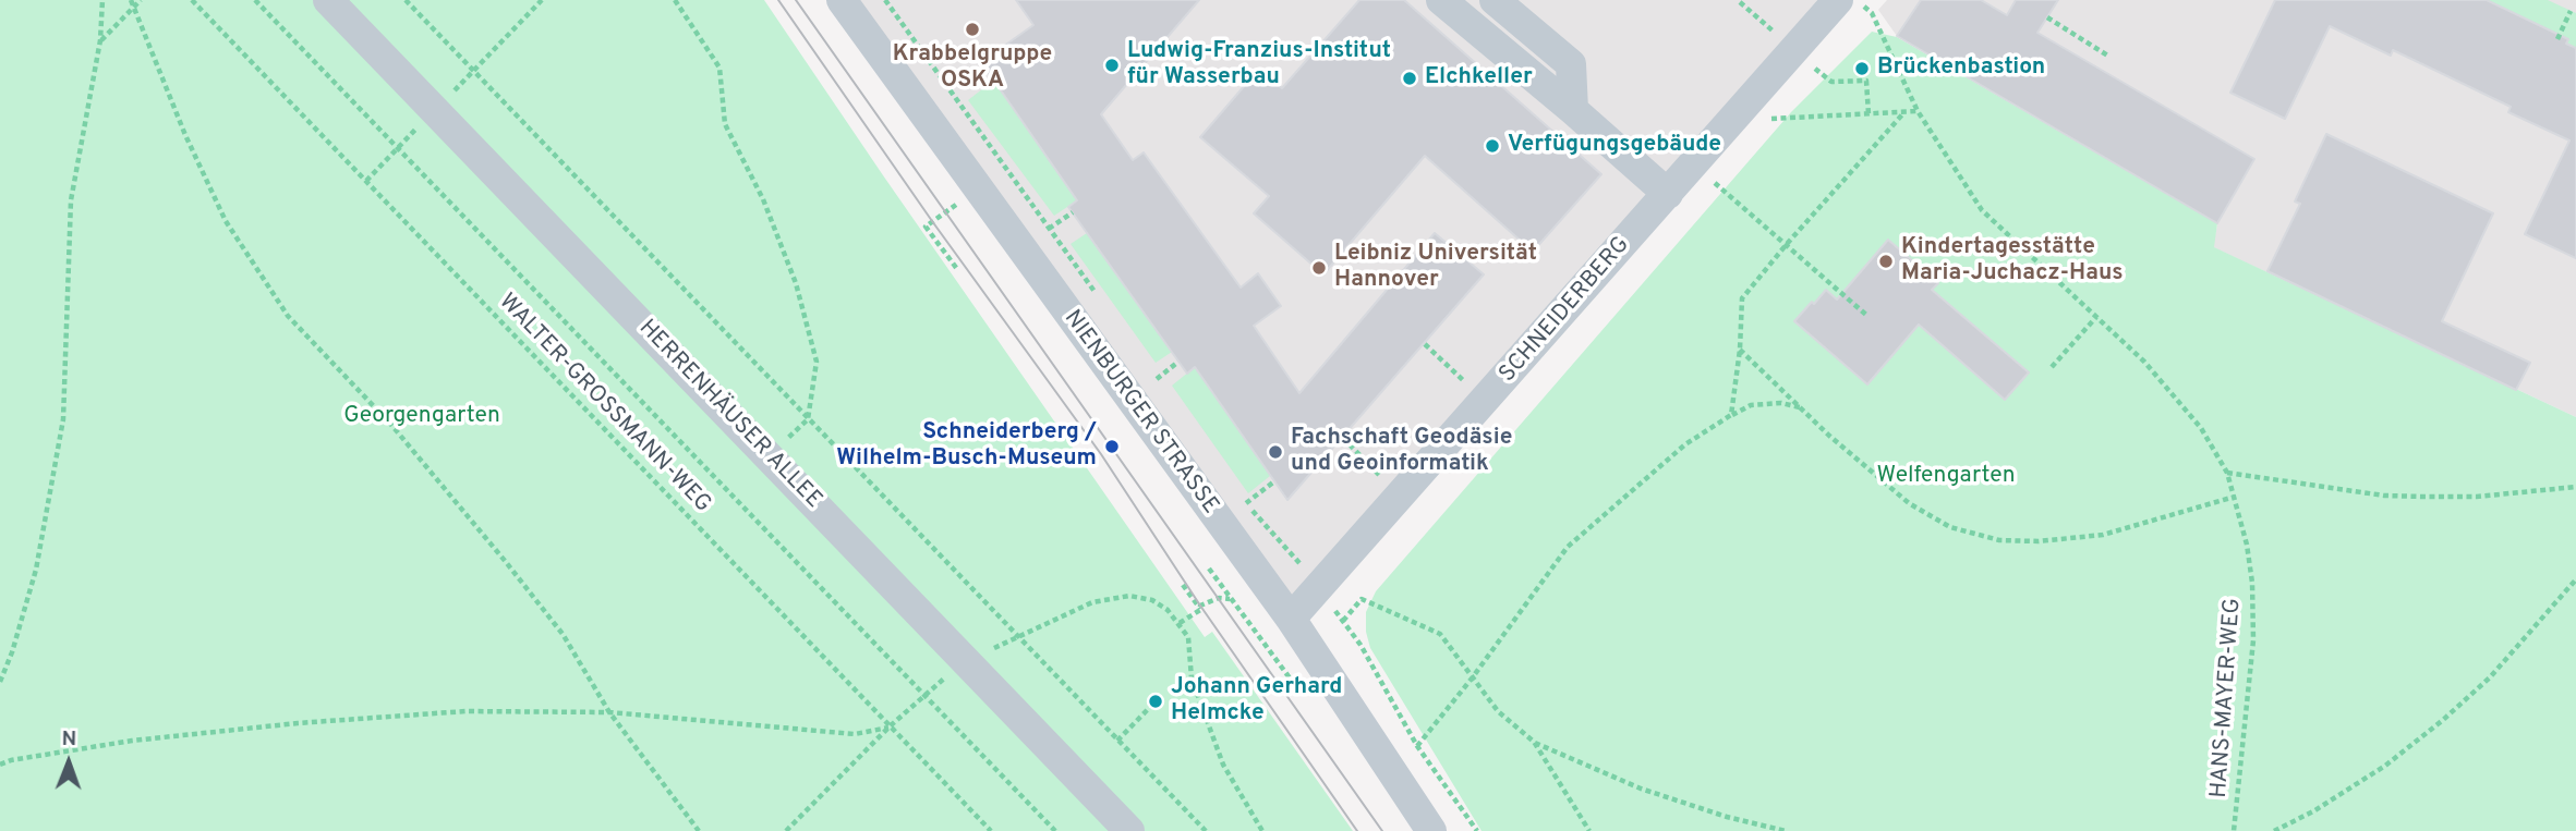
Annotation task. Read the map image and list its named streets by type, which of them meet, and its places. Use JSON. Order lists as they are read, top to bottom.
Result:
{
  "streets": {
    "street": ["SCHNEIDERBERG", "NIENBURGER STRASSE", "HERRENHÄUSER ALLEE"],
    "path": ["WALTER-GROSSMANN-WEG", "HANS-MAYER-WEG"]
  },
  "crossings": [
    ["SCHNEIDERBERG", "NIENBURGER STRASSE"]
  ],
  "parks": ["Georgengarten", "Welfengarten"],
  "places": [
    "Krabbelgruppe OSKA",
    "Ludwig-Franzius-Institut für Wasserbau",
    "Brückenbastion",
    "Elchkeller",
    "Verfügungsgebäude",
    "Kindertagesstätte Maria-Juchacz-Haus",
    "Leibniz Universität Hannover",
    "Schneiderberg / Wilhelm-Busch-Museum",
    "Fachschaft Geodäsie und Geoinformatik",
    "Johann Gerhard Helmcke"
  ],
  "north": "top"
}
